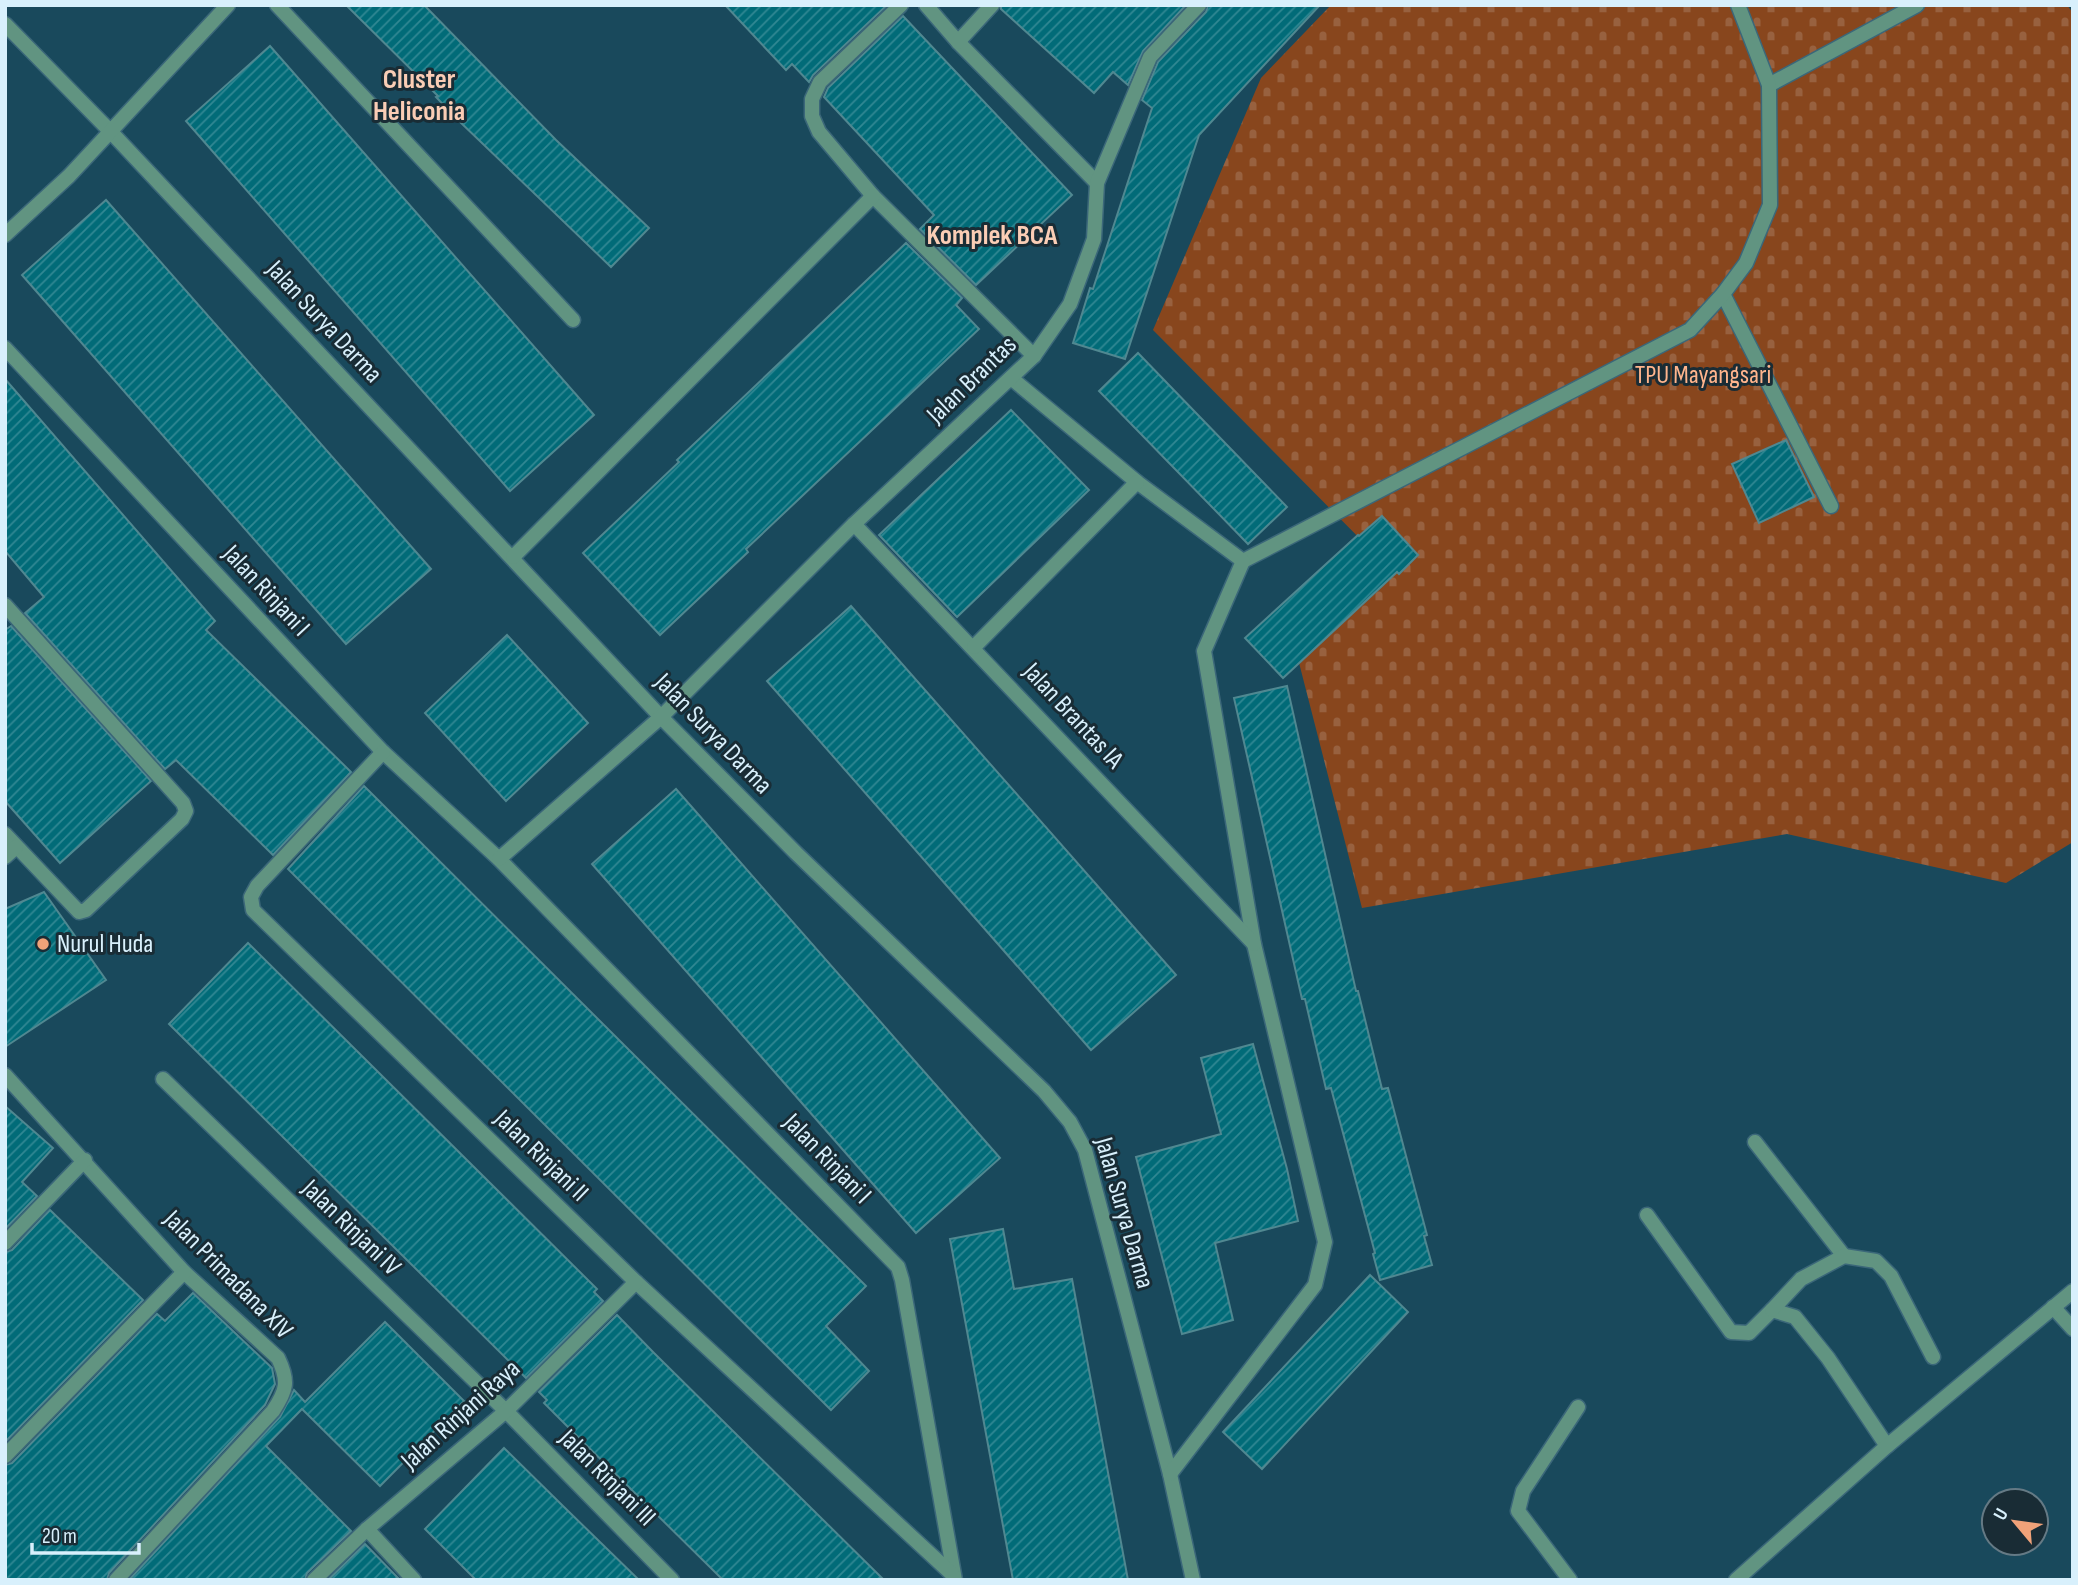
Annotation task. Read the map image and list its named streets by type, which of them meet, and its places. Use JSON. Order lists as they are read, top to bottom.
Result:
{
  "streets": {
    "street": [
      "Jalan Surya Darma",
      "Jalan Brantas",
      "Jalan Rinjani I",
      "Jalan Brantas IA",
      "Jalan Rinjani II",
      "Jalan Rinjani IV",
      "Jalan Primadana XIV",
      "Jalan Rinjani Raya",
      "Jalan Rinjani III"
    ]
  },
  "crossings": [
    ["Jalan Surya Darma", "Jalan Brantas"],
    ["Jalan Brantas", "Jalan Brantas IA"],
    ["Jalan Rinjani I", "Jalan Rinjani II"],
    ["Jalan Rinjani II", "Jalan Rinjani Raya"],
    ["Jalan Rinjani IV", "Jalan Rinjani Raya"],
    ["Jalan Rinjani IV", "Jalan Rinjani III"],
    ["Jalan Rinjani Raya", "Jalan Rinjani III"]
  ],
  "districts": ["Cluster Heliconia", "Komplek BCA"],
  "parks": ["TPU Mayangsari"],
  "places": ["Nurul Huda"],
  "scale_bar": "20 m",
  "north": "top left"
}
